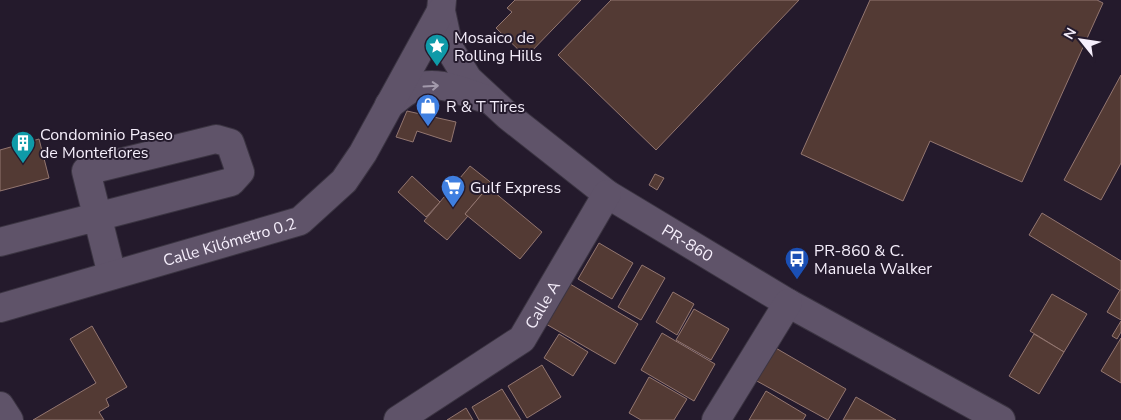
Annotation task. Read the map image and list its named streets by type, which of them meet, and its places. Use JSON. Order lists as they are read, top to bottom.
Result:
{
  "streets": {
    "street": ["Calle Kilómetro 0.2", "PR-860", "Calle A"]
  },
  "crossings": [
    ["Calle Kilómetro 0.2", "PR-860"],
    ["PR-860", "Calle A"]
  ],
  "places": {
    "place": ["Mosaico de Rolling Hills"],
    "shop": ["R & T Tires"],
    "building": ["Condominio Paseo de Monteflores"],
    "supermarket": ["Gulf Express"],
    "bus stop": ["PR-860 & C. Manuela Walker"]
  },
  "north": "top left"
}
